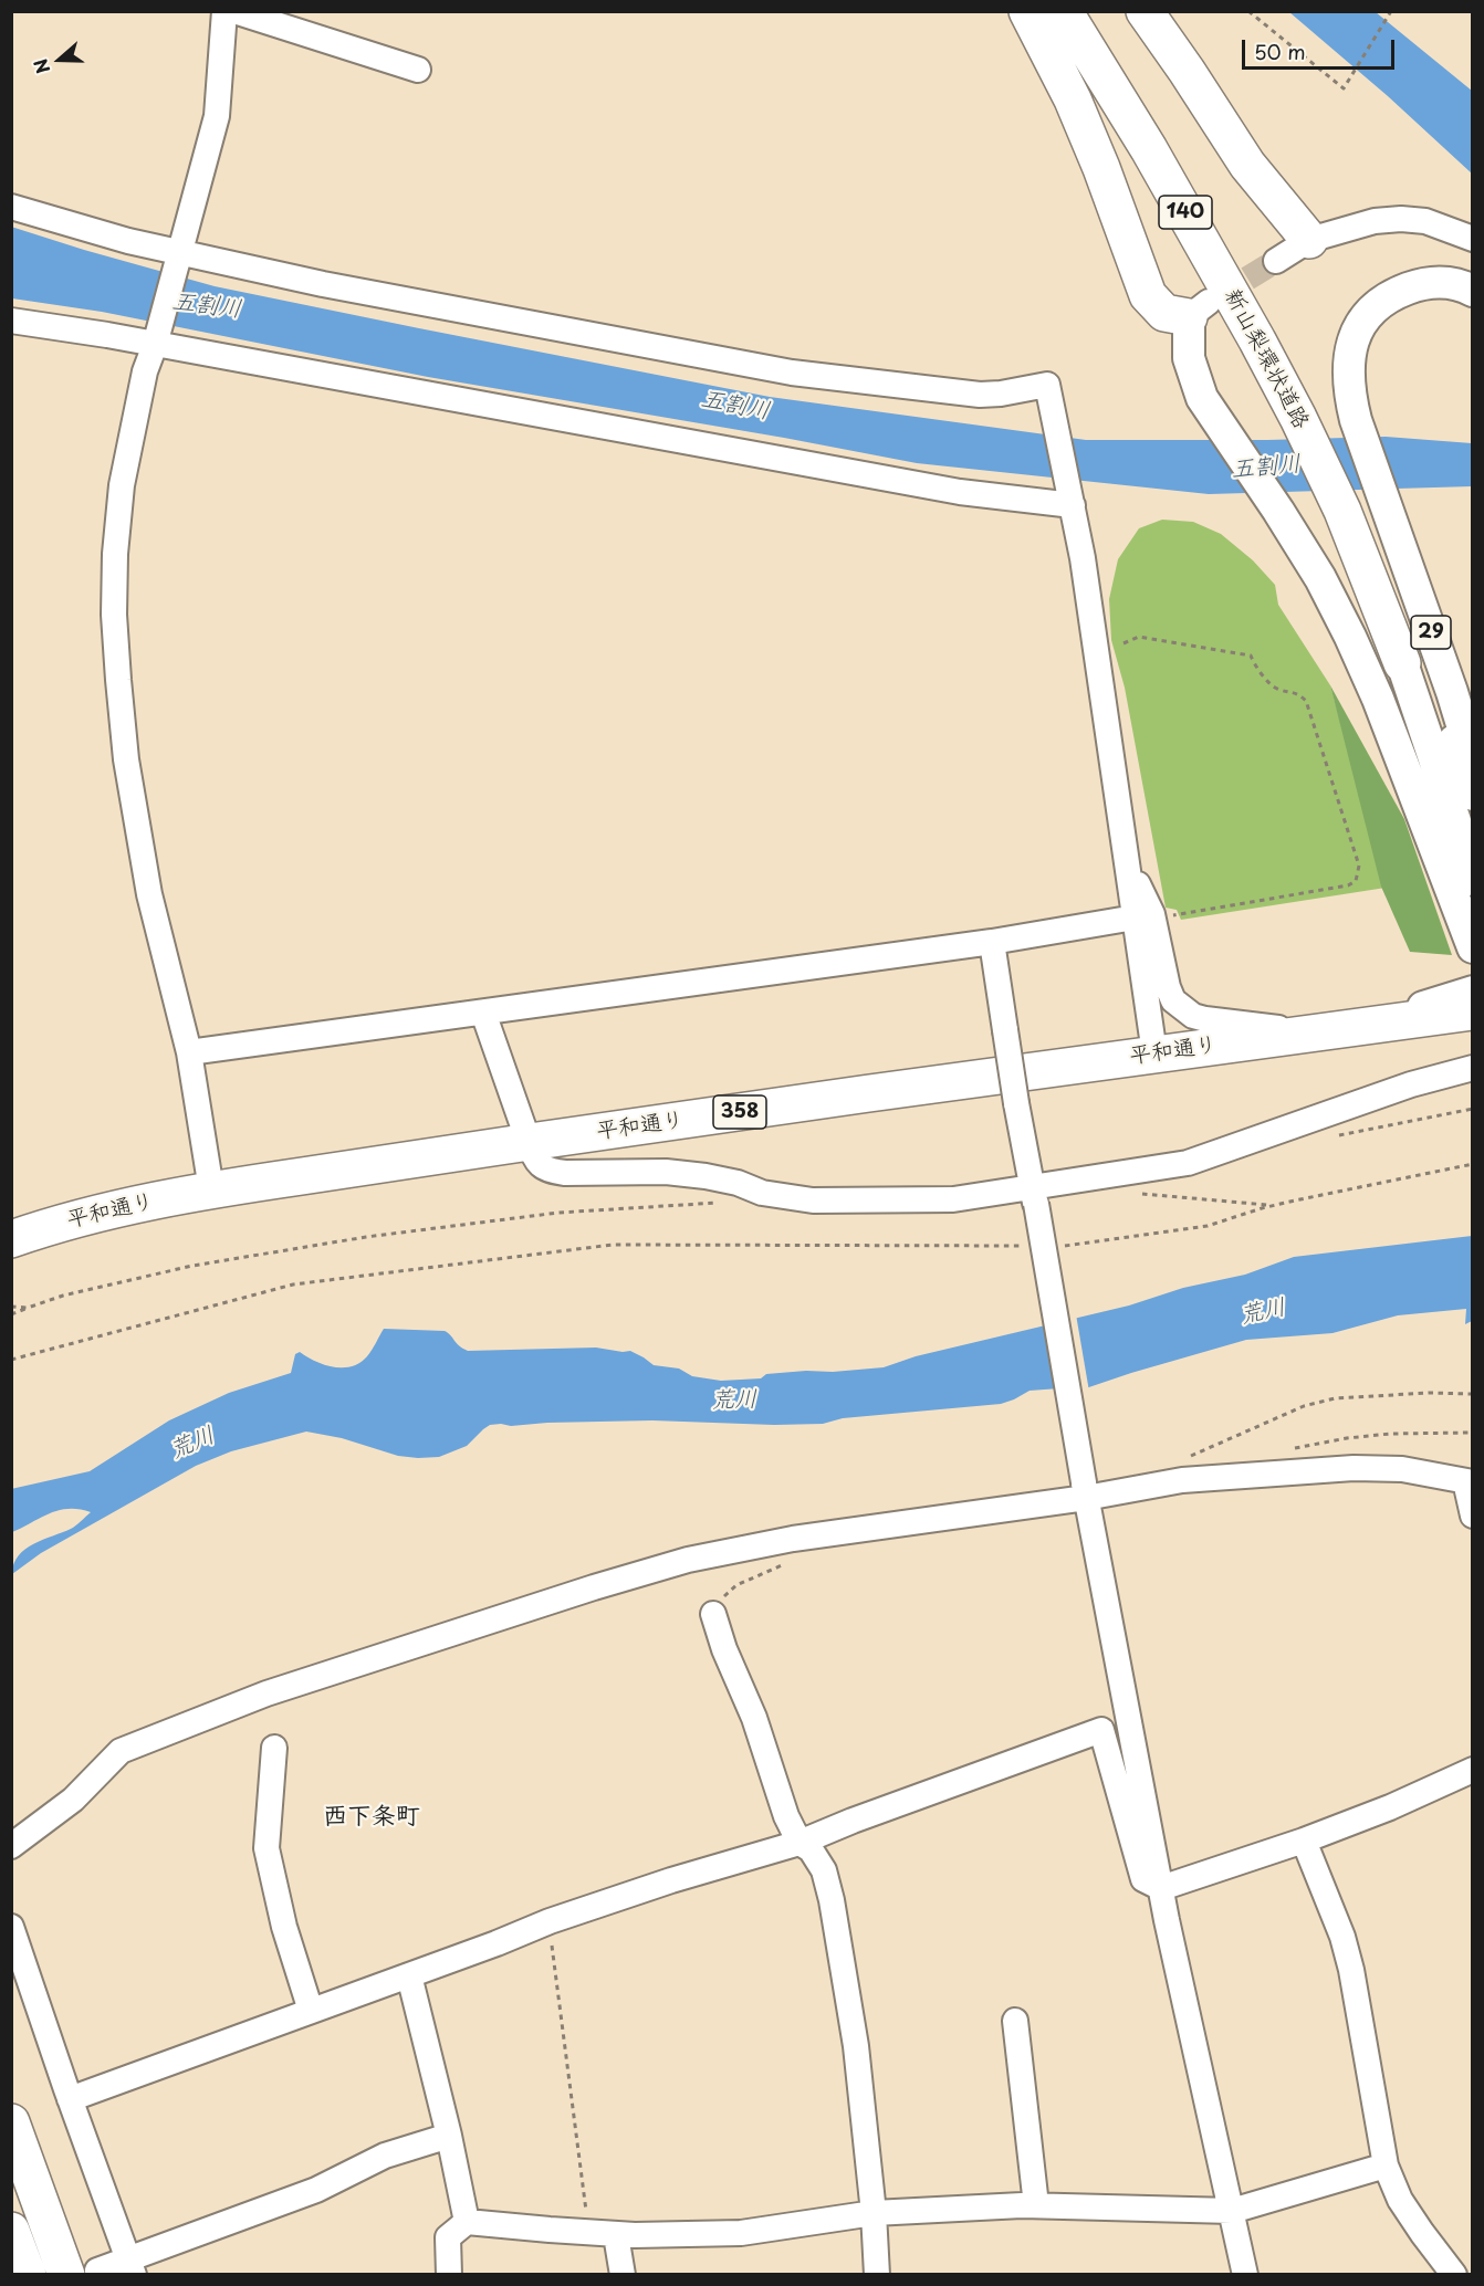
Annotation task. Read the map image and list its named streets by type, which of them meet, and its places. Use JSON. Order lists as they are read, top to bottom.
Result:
{
  "streets": {
    "highway": [
      "140",
      "新山梨環状道路",
      "平和通り",
      "358"
    ],
    "main road": ["29"]
  },
  "crossings": [
    ["140", "新山梨環状道路"],
    ["140", "29"]
  ],
  "districts": ["西下条町"],
  "water": ["五割川", "荒川"],
  "scale_bar": "50 m",
  "north": "left"
}
